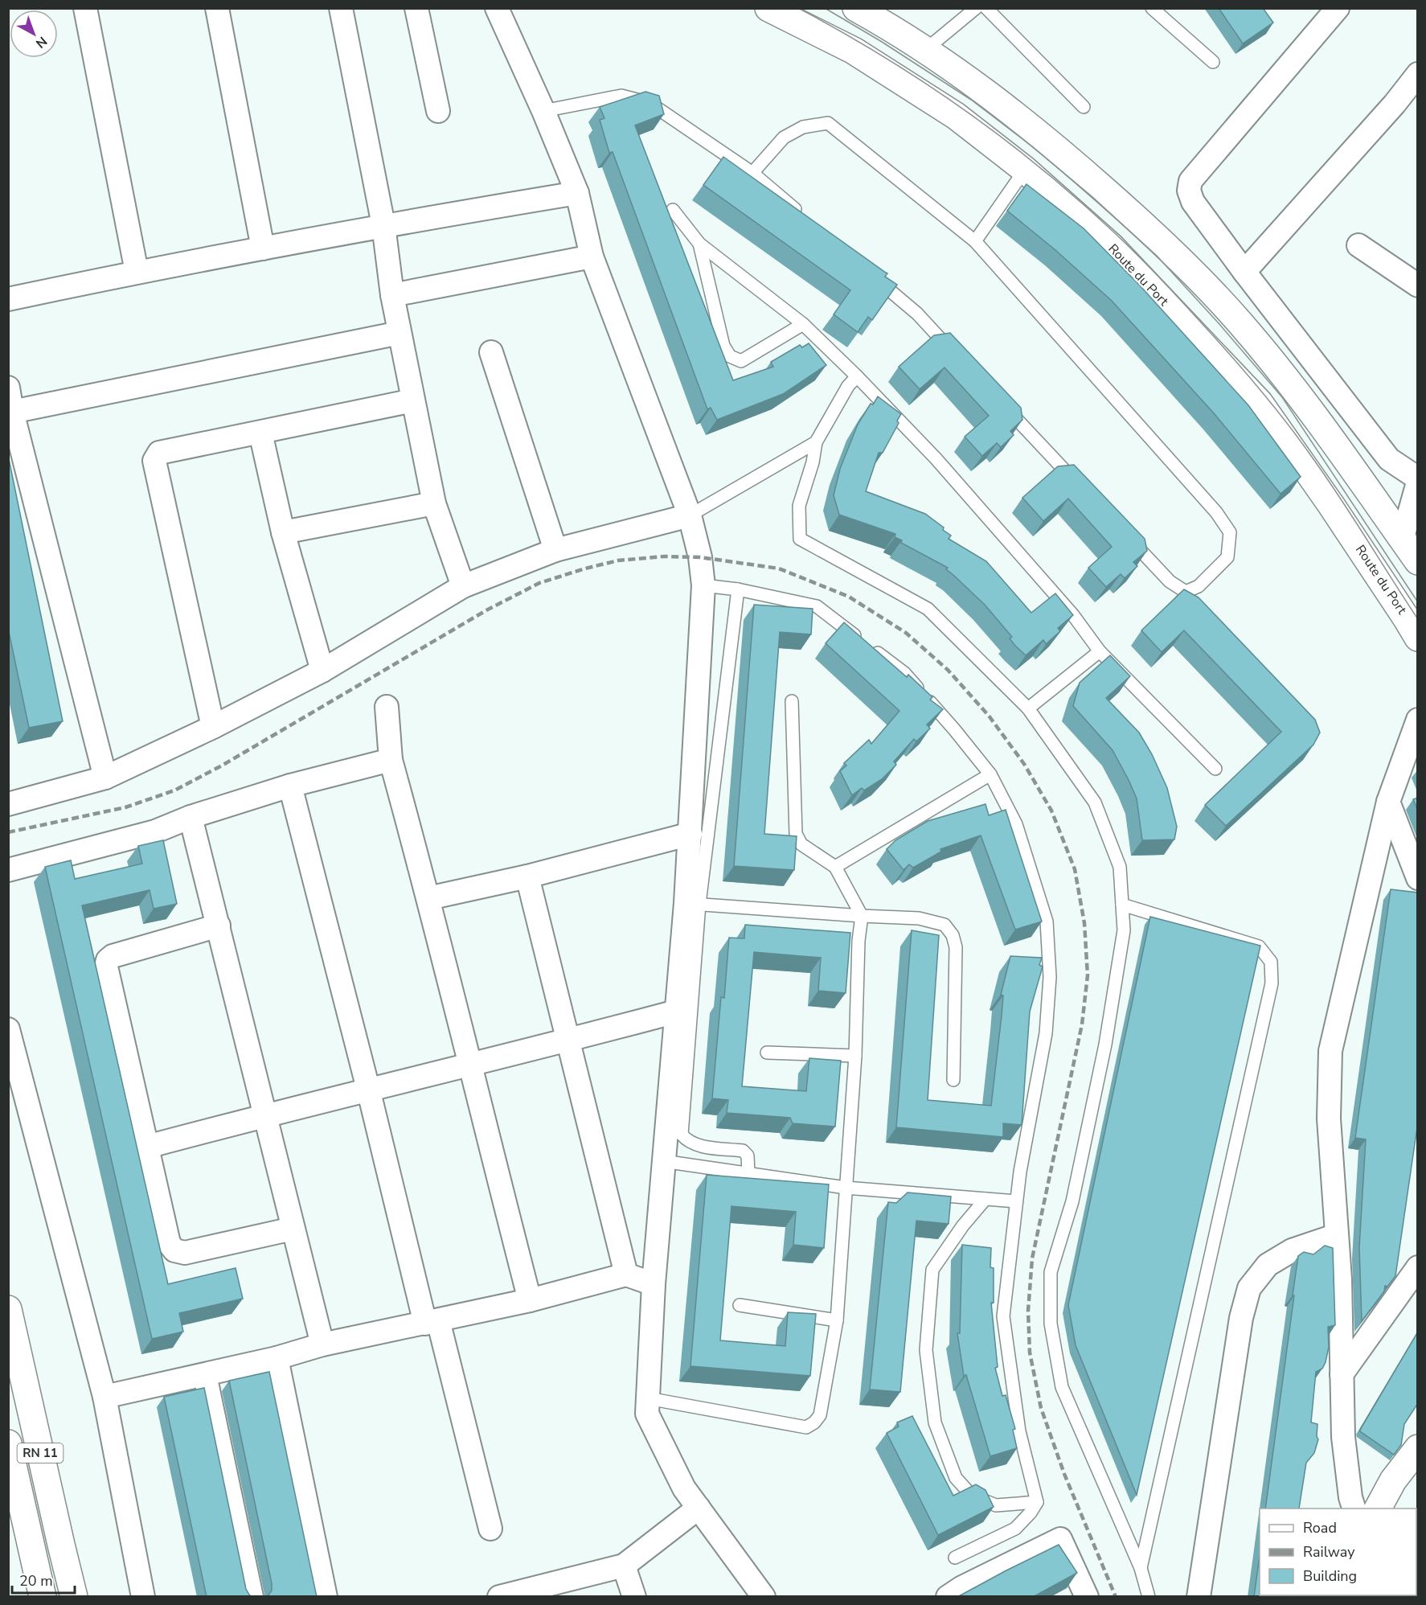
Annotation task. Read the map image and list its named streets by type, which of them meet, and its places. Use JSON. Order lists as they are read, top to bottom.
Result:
{
  "streets": {
    "main road": ["Route du Port", "RN 11"]
  },
  "legend": ["Road", "Railway", "Building"],
  "scale_bar": "20 m",
  "north": "bottom right"
}
